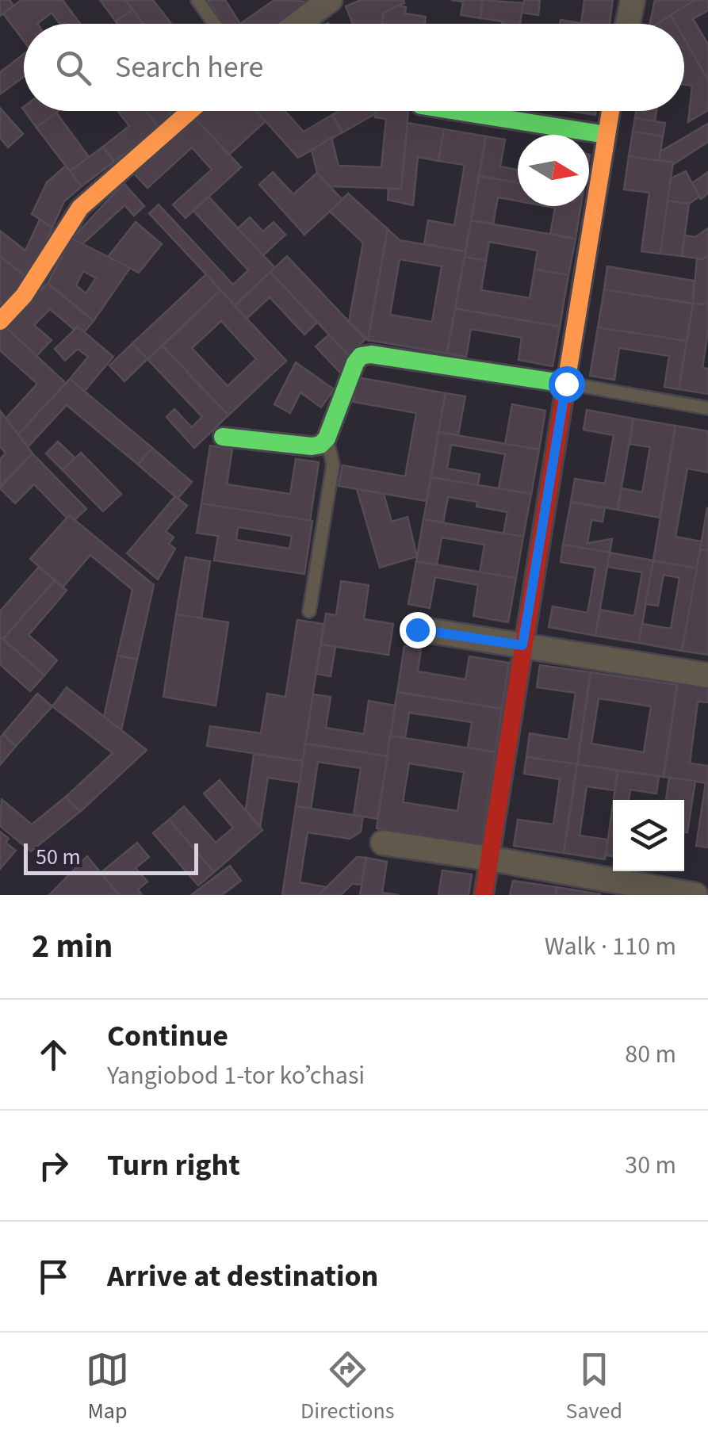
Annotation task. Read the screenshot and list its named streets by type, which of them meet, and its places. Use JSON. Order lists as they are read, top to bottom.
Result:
{
  "scale_bar": "50 m",
  "north": "right",
  "page": {
    "search": "Search here",
    "scale": "50 m",
    "heading": ["2 min", "Walk · 110 m"],
    "list": [
      ["Continue", "Yangiobod 1-tor koʼchasi", "80 m"],
      ["Turn right", "30 m"],
      "Arrive at destination"
    ],
    "nav": ["Map", "Directions", "Saved"]
  }
}
